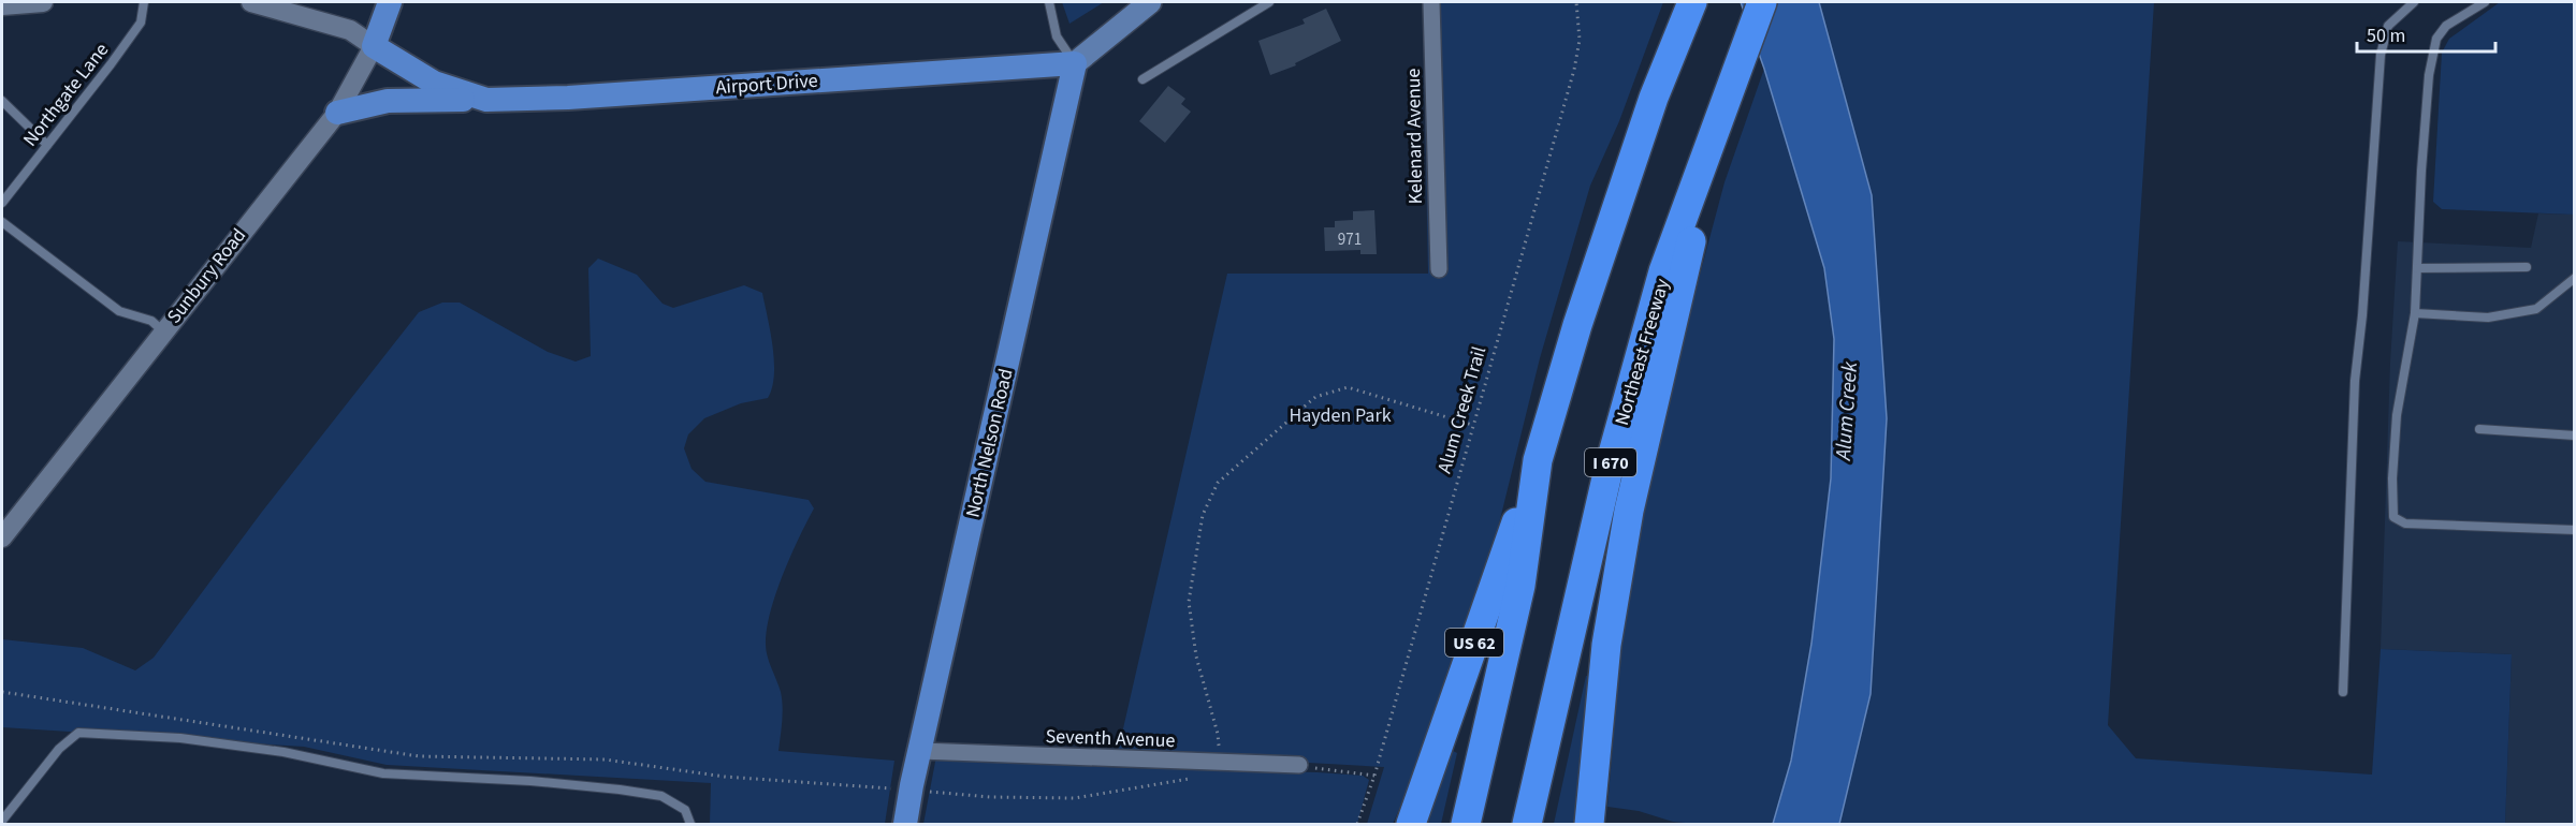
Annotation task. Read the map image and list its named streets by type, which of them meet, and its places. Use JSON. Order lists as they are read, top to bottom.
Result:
{
  "streets": {
    "highway": ["Northeast Freeway", "I 670", "US 62"],
    "main road": ["Airport Drive", "Sunbury Road", "North Nelson Road"],
    "street": ["Kelenard Avenue", "Seventh Avenue"],
    "lane": ["Northgate Lane"],
    "path": ["Alum Creek Trail"]
  },
  "crossings": [
    ["Airport Drive", "Sunbury Road"],
    ["Airport Drive", "North Nelson Road"],
    ["North Nelson Road", "Seventh Avenue"]
  ],
  "water": ["Alum Creek"],
  "parks": ["Hayden Park"],
  "house_numbers": ["971"],
  "scale_bar": "50 m"
}
